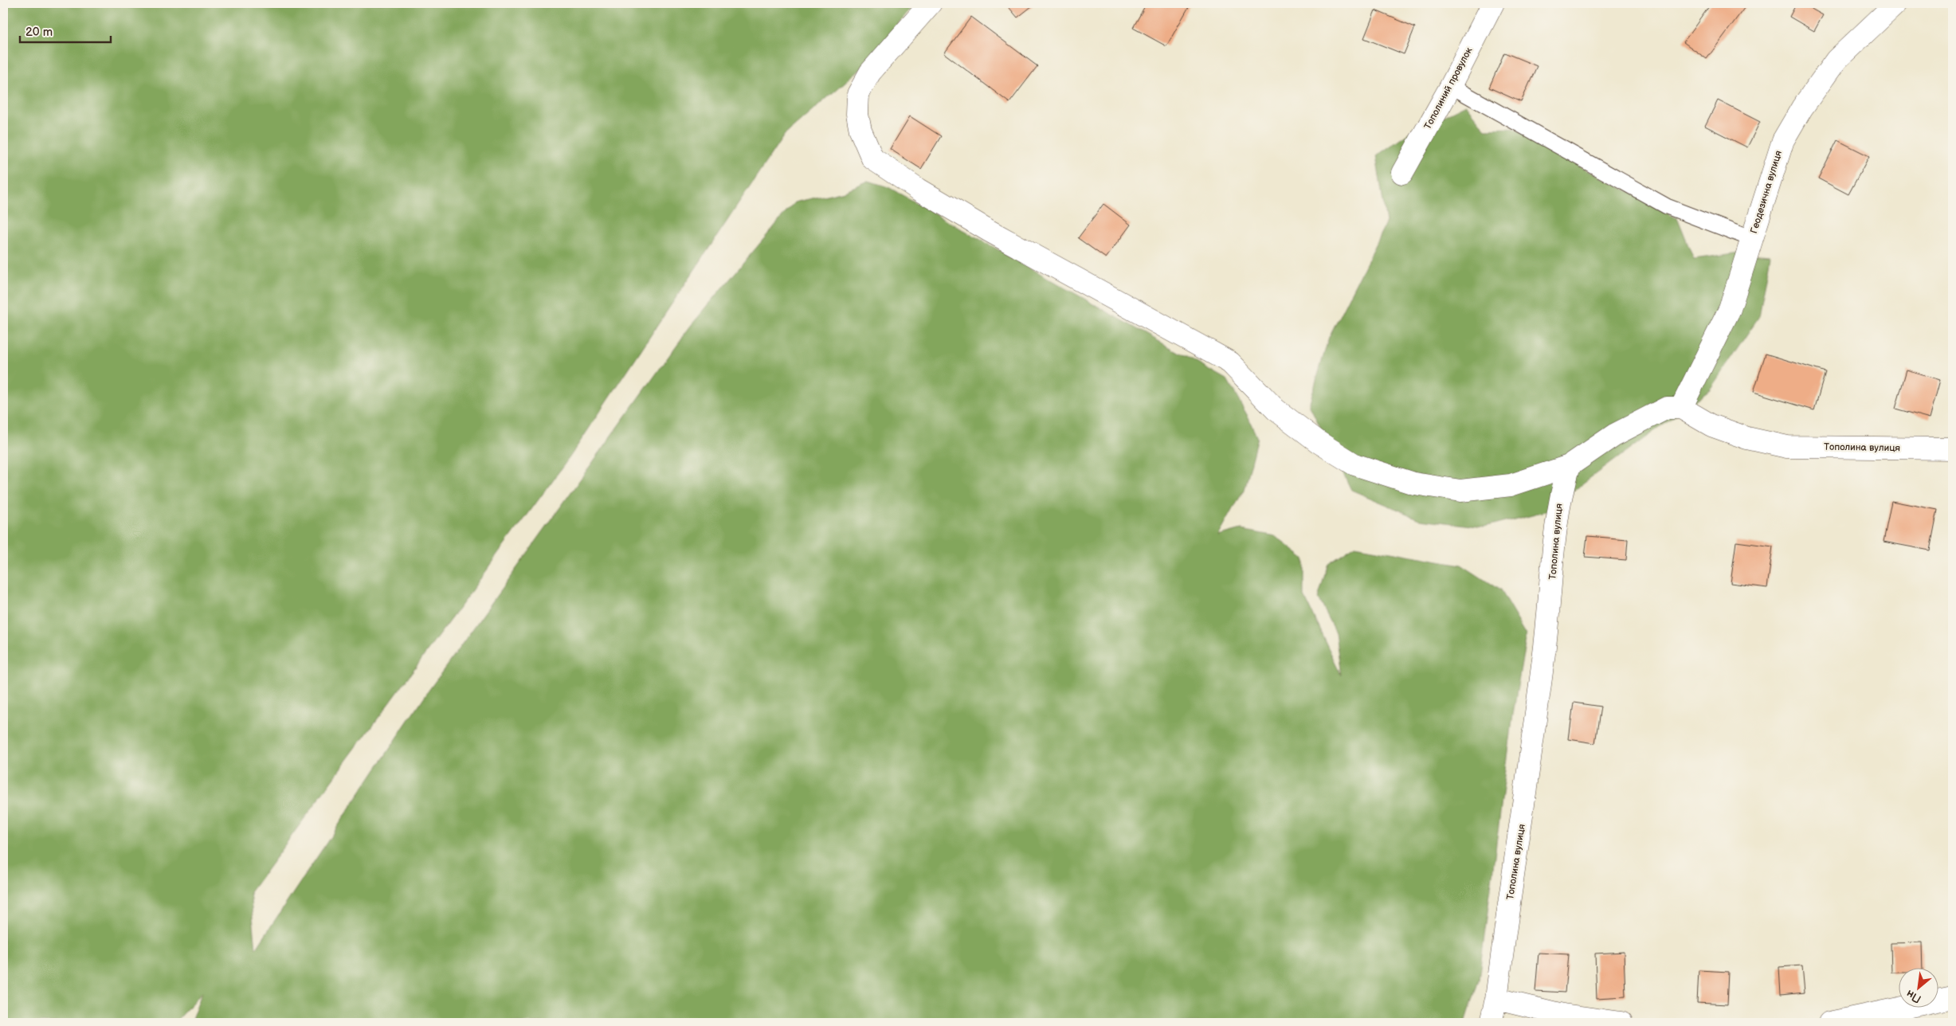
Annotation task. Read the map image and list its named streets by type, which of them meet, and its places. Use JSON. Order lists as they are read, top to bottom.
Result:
{
  "streets": {
    "street": ["Тополиний провулок", "Геодезична вулиця", "Тополина вулиця"]
  },
  "crossings": [
    ["Геодезична вулиця", "Тополина вулиця"]
  ],
  "scale_bar": "20 m",
  "north": "bottom left"
}
